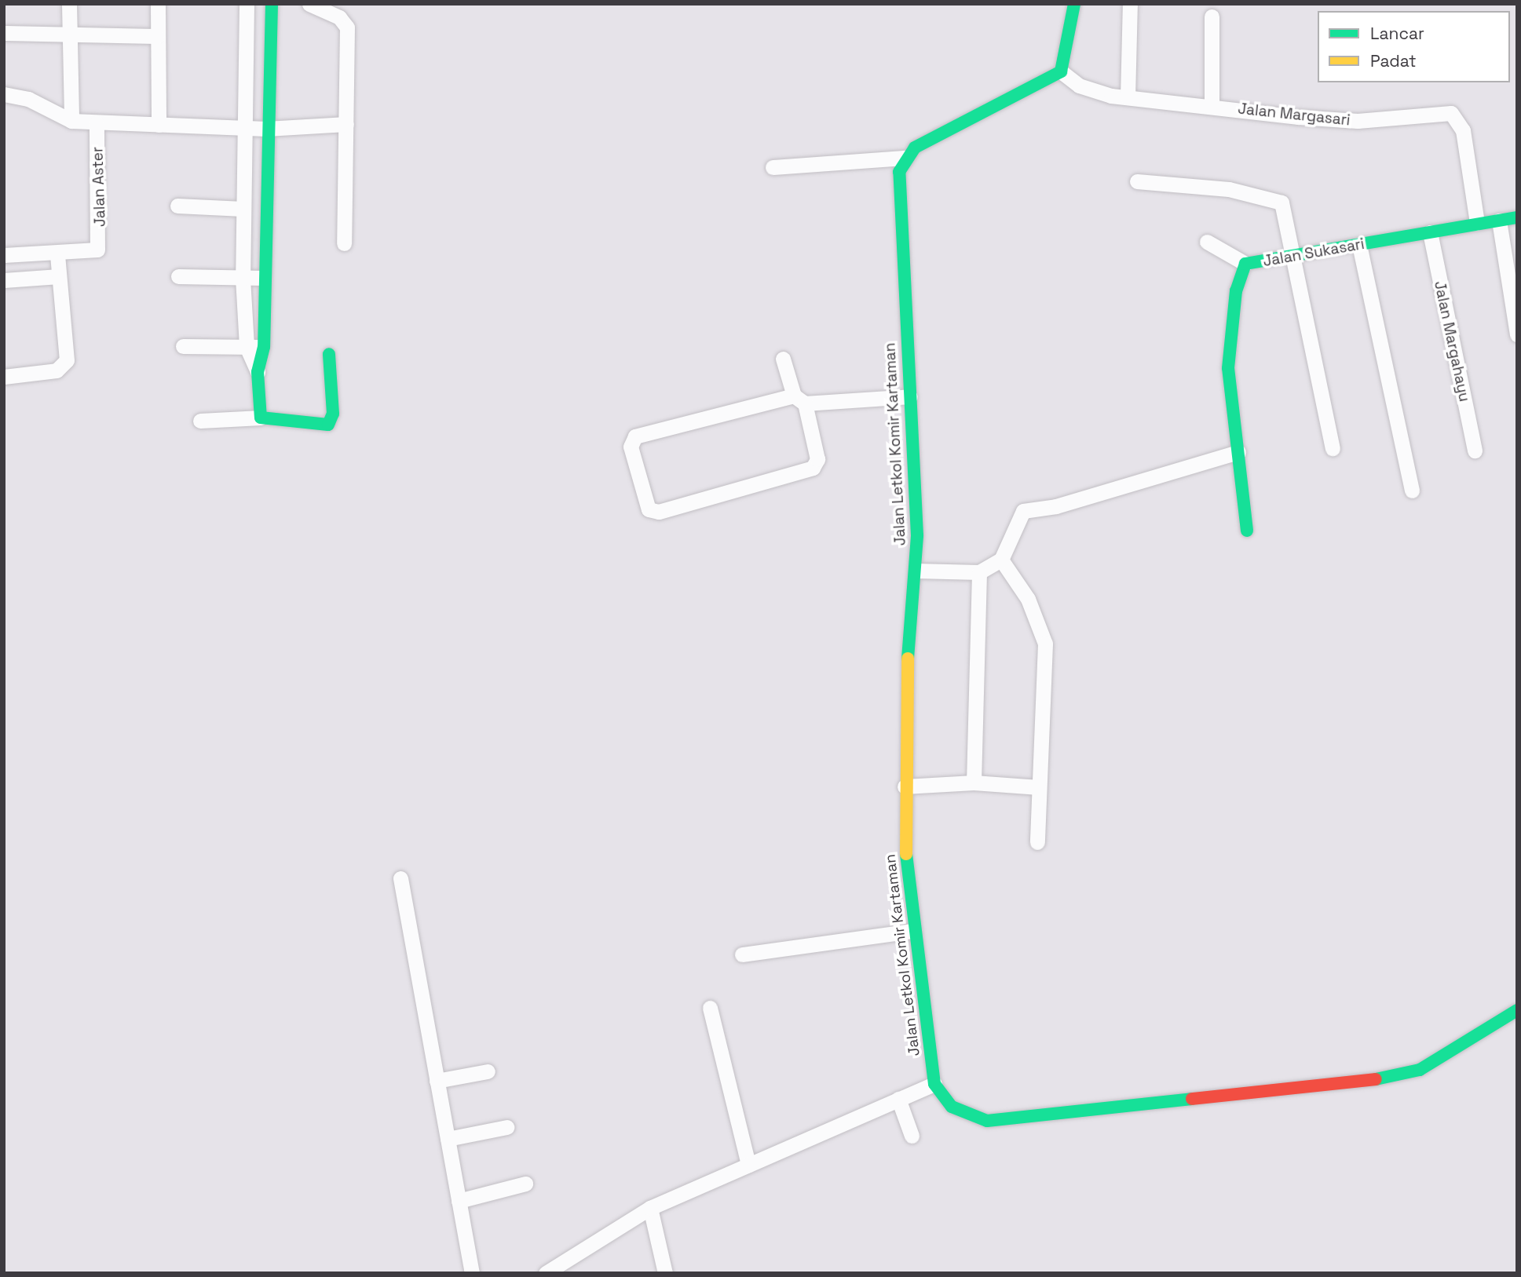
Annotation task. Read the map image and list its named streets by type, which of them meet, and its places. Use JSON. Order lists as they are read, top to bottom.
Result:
{
  "streets": {
    "street": [
      "Jalan Margasari",
      "Jalan Aster",
      "Jalan Sukasari",
      "Jalan Margahayu",
      "Jalan Letkol Komir Kartaman"
    ]
  },
  "crossings": [
    ["Jalan Margasari", "Jalan Sukasari"],
    ["Jalan Sukasari", "Jalan Margahayu"]
  ],
  "legend": ["Lancar", "Padat"]
}
